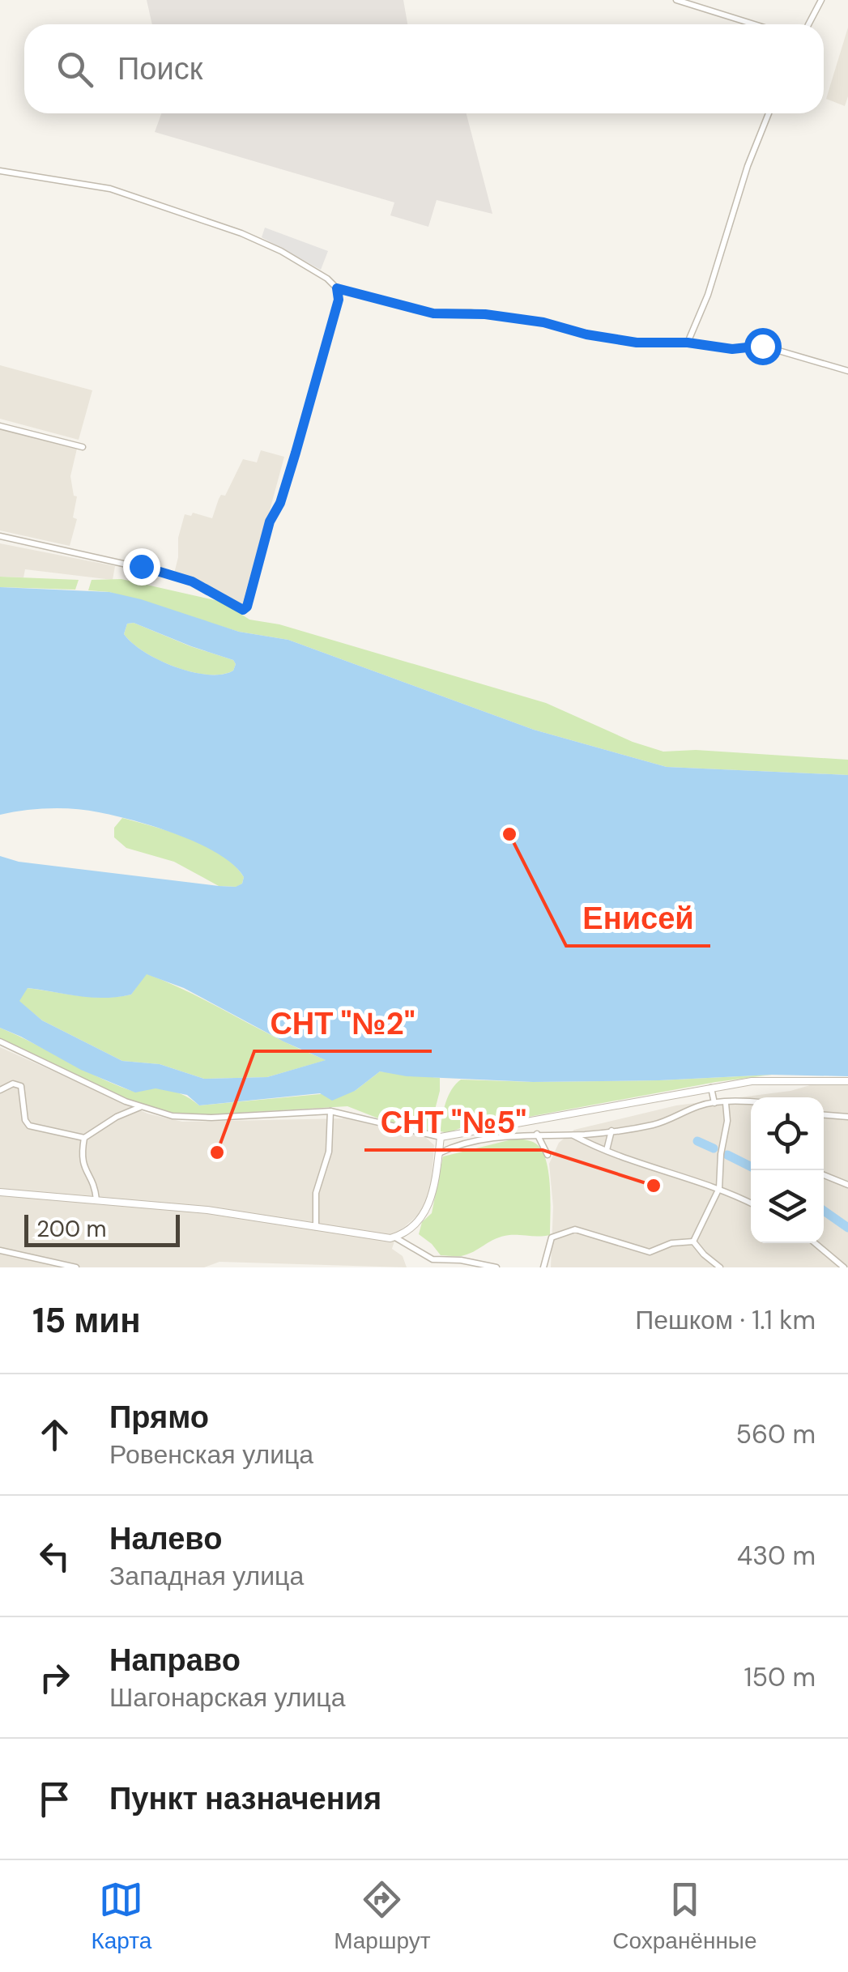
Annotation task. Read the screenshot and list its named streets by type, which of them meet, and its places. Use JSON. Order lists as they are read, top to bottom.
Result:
{
  "places": ["Енисей", "СНТ \"№2\"", "СНТ \"№5\""],
  "scale_bar": "200 m",
  "page": {
    "search": "Поиск",
    "scale": "200 m",
    "heading": ["15 мин", "Пешком · 1.1 km"],
    "list": [
      ["Прямо", "Ровенская улица", "560 m"],
      ["Налево", "Западная улица", "430 m"],
      ["Направо", "Шагонарская улица", "150 m"],
      "Пункт назначения"
    ],
    "nav": ["Карта", "Маршрут", "Сохранённые"]
  }
}
